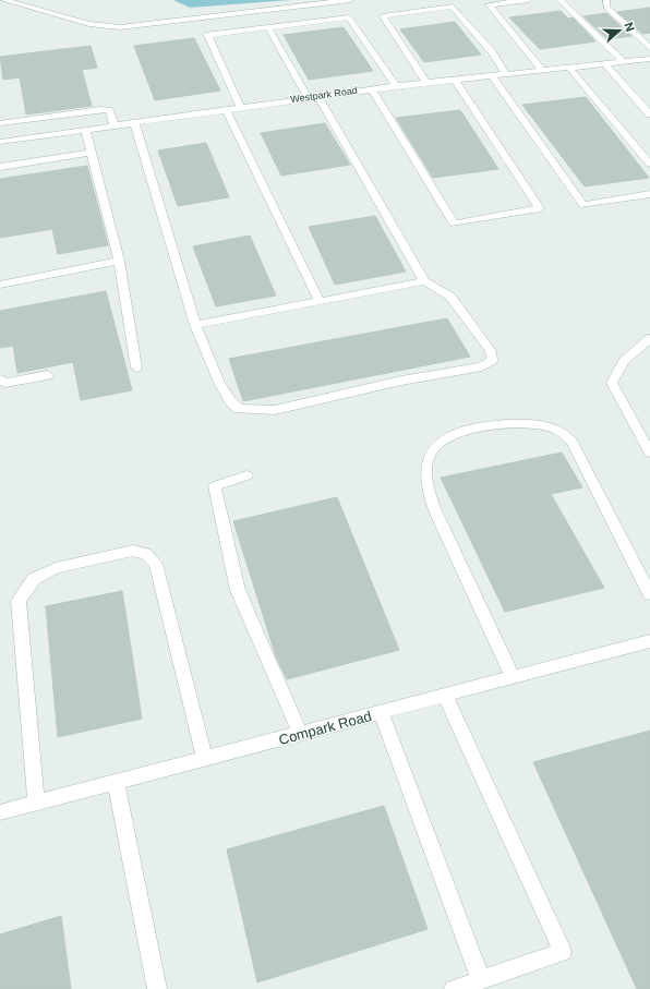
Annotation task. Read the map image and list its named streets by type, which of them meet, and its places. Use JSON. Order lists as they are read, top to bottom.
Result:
{
  "streets": {
    "street": ["Westpark Road", "Compark Road"]
  },
  "north": "right"
}
